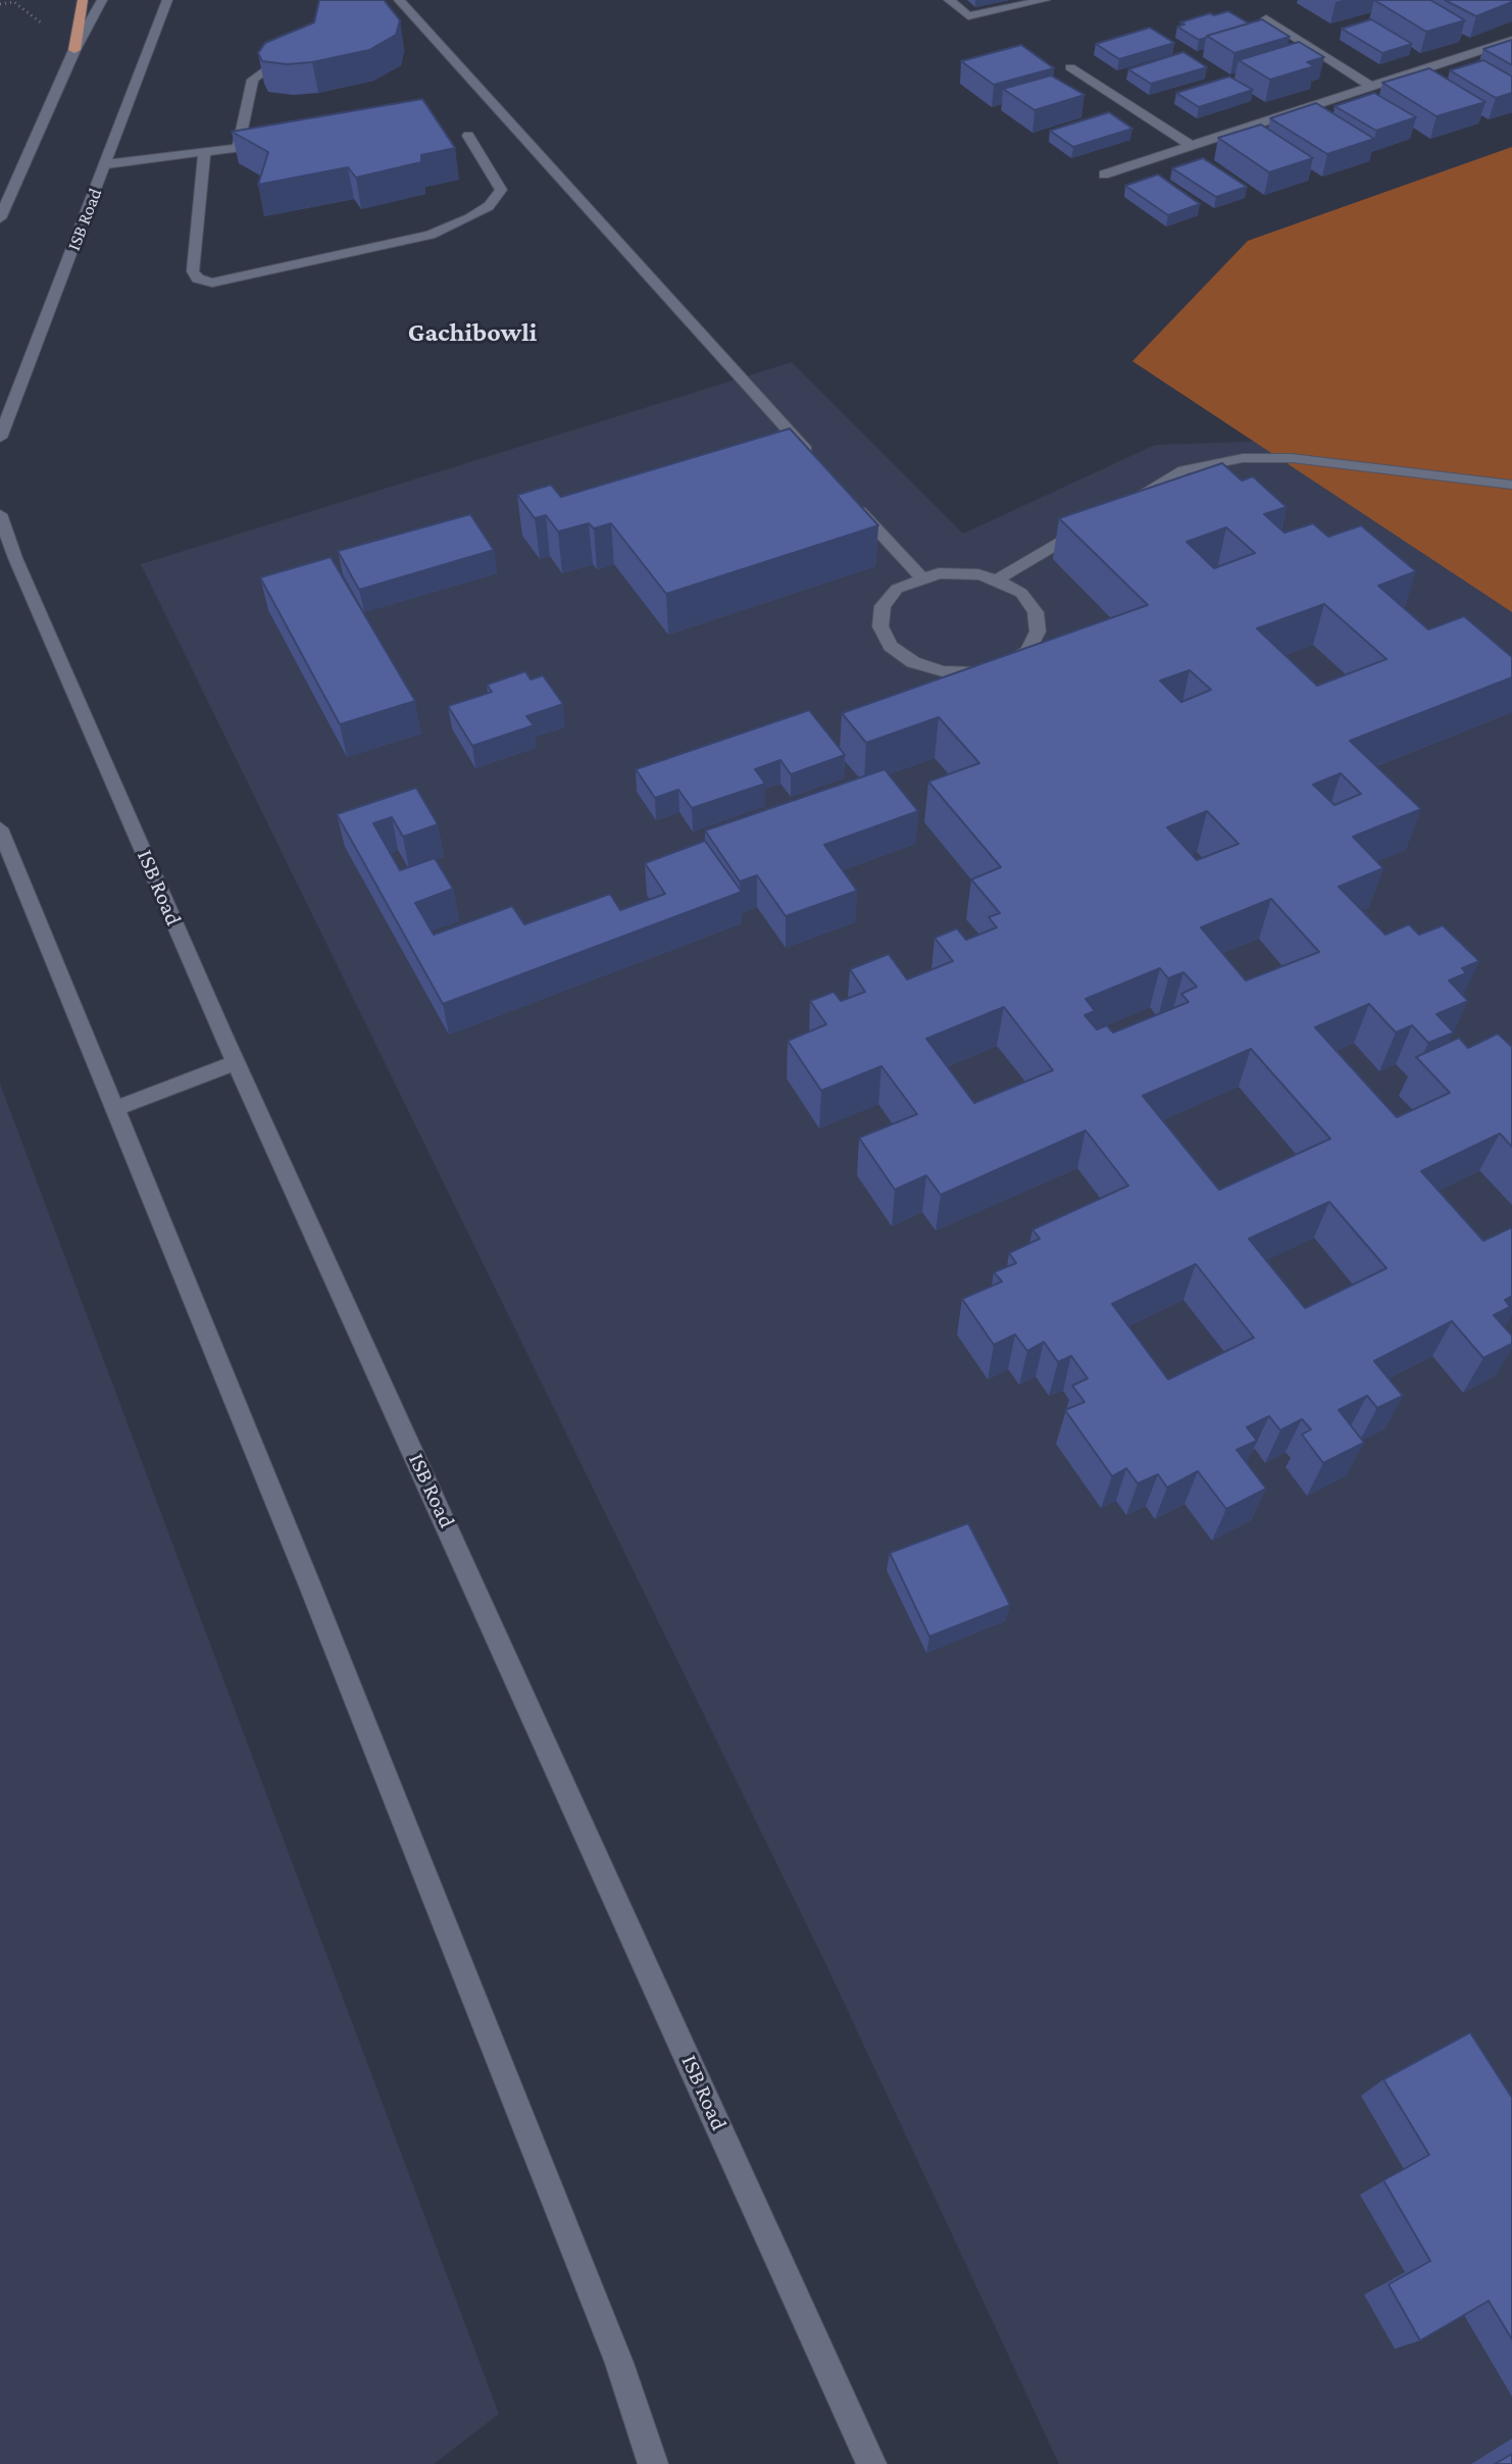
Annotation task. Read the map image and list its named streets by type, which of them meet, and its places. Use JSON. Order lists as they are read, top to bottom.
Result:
{
  "streets": {
    "main road": ["ISB Road"]
  },
  "districts": ["Gachibowli"]
}
